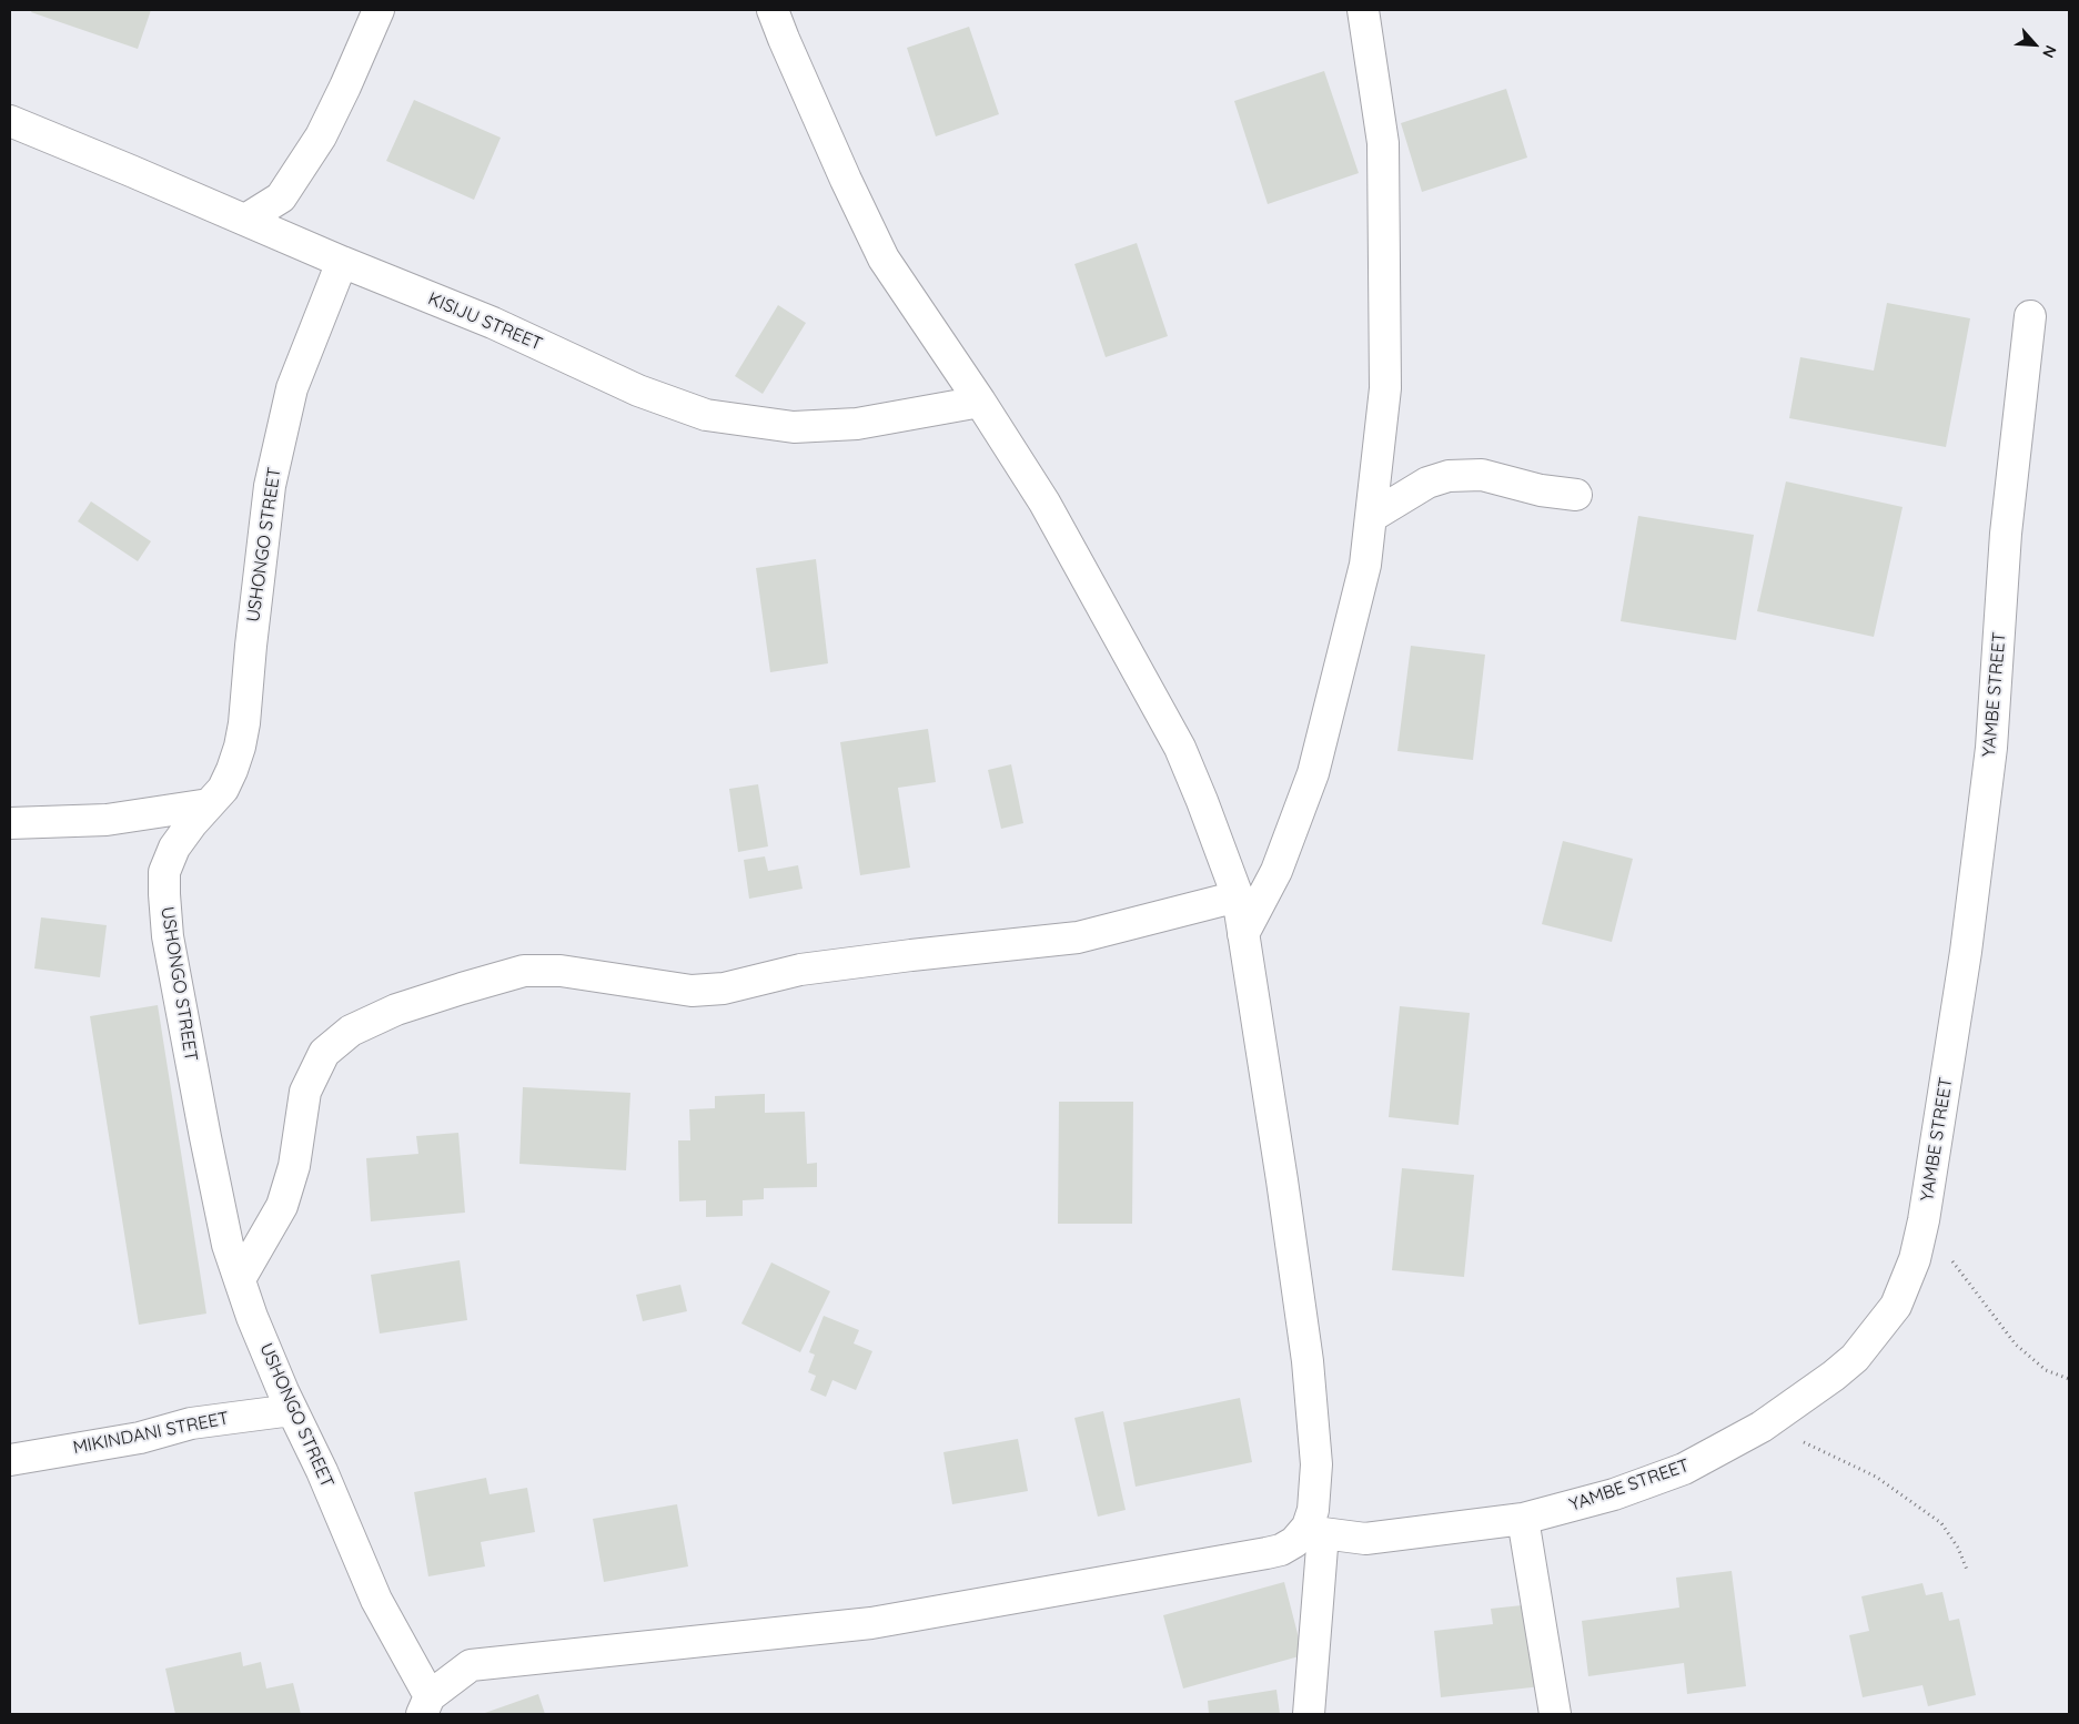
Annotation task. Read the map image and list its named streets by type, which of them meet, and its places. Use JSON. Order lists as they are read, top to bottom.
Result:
{
  "streets": {
    "street": [
      "KISIJU STREET",
      "USHONGO STREET",
      "YAMBE STREET",
      "MIKINDANI STREET"
    ]
  },
  "crossings": [
    ["KISIJU STREET", "USHONGO STREET"],
    ["USHONGO STREET", "MIKINDANI STREET"]
  ],
  "north": "bottom right"
}
